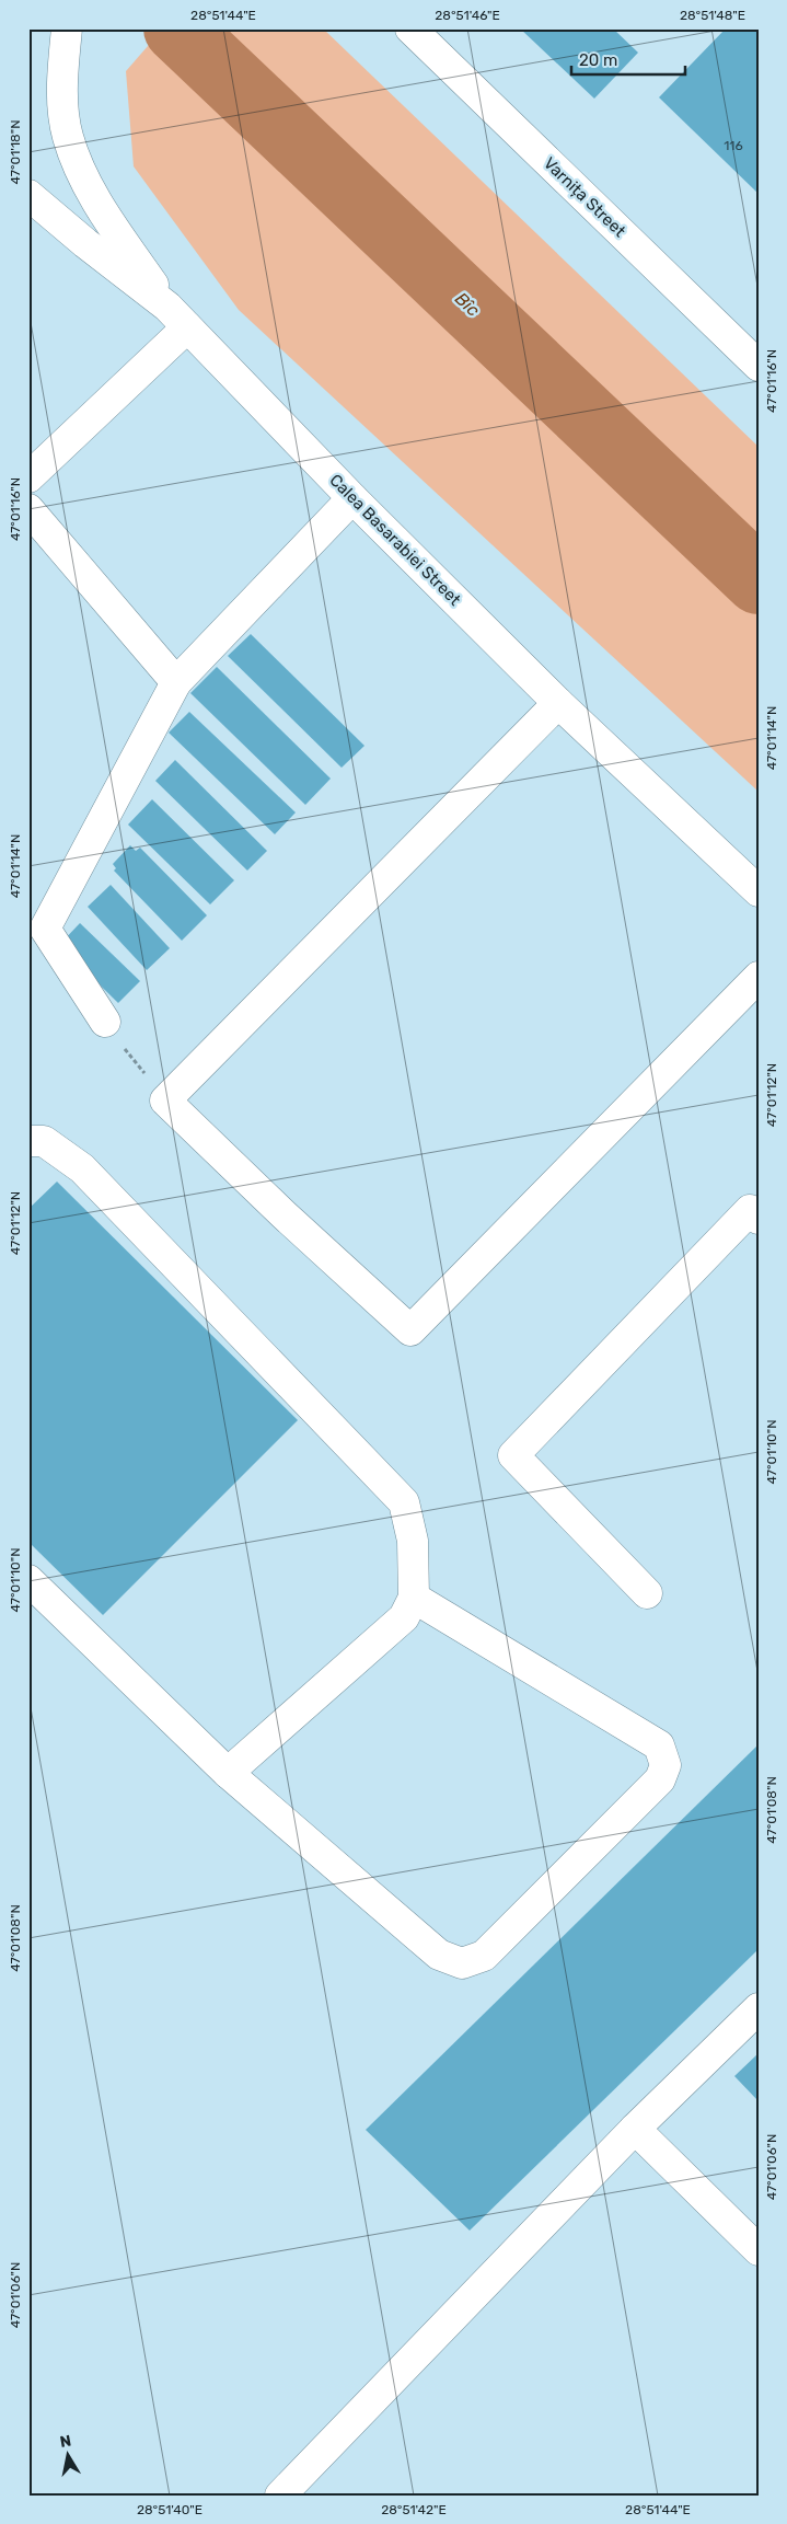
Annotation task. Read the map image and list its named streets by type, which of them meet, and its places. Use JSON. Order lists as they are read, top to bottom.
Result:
{
  "streets": {
    "main road": ["Varnița Street", "Calea Basarabiei Street"]
  },
  "water": ["Bîc"],
  "house_numbers": ["116"],
  "scale_bar": "20 m",
  "north": "top",
  "coordinates": [
    "28°51'44\"E",
    "28°51'46\"E",
    "28°51'48\"E",
    "47°01'18\"N",
    "47°01'16\"N",
    "47°01'14\"N",
    "47°01'12\"N",
    "47°01'10\"N",
    "47°01'08\"N",
    "47°01'06\"N",
    "28°51'40\"E",
    "28°51'42\"E"
  ]
}
